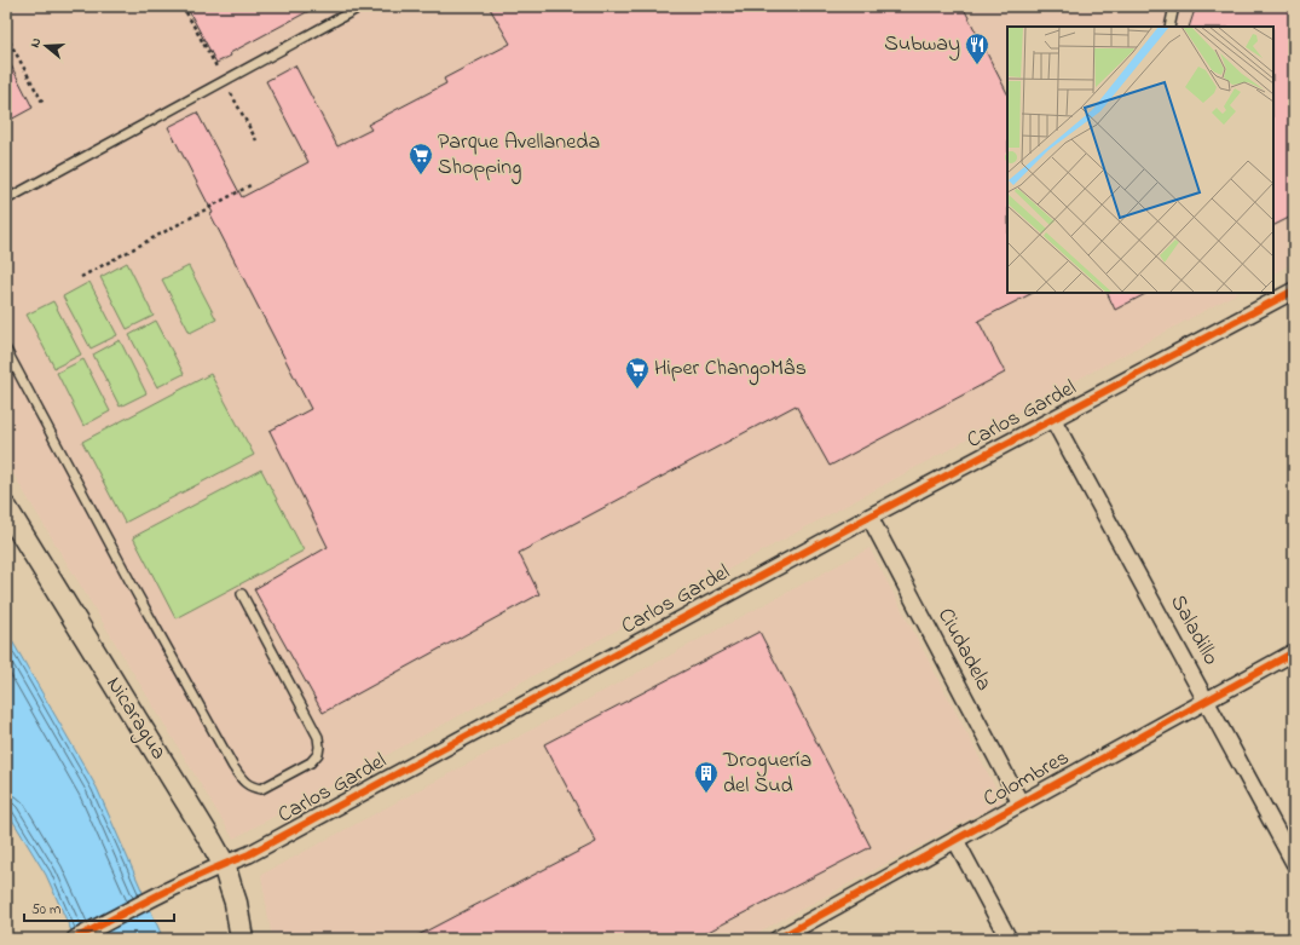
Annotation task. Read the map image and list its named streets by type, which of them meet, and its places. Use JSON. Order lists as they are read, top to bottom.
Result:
{
  "streets": {
    "main road": ["Nicaragua"],
    "street": [
      "Carlos Gardel",
      "Saladillo",
      "Ciudadela",
      "Colombres"
    ]
  },
  "crossings": [
    ["Carlos Gardel", "Saladillo"],
    ["Carlos Gardel", "Ciudadela"],
    ["Carlos Gardel", "Nicaragua"],
    ["Saladillo", "Colombres"],
    ["Ciudadela", "Colombres"]
  ],
  "places": {
    "restaurant": ["Subway"],
    "supermarket": ["Parque Avellaneda Shopping", "Hiper ChangoMâs"],
    "building": ["Droguería del Sud"]
  },
  "scale_bar": "50 m",
  "north": "left"
}
